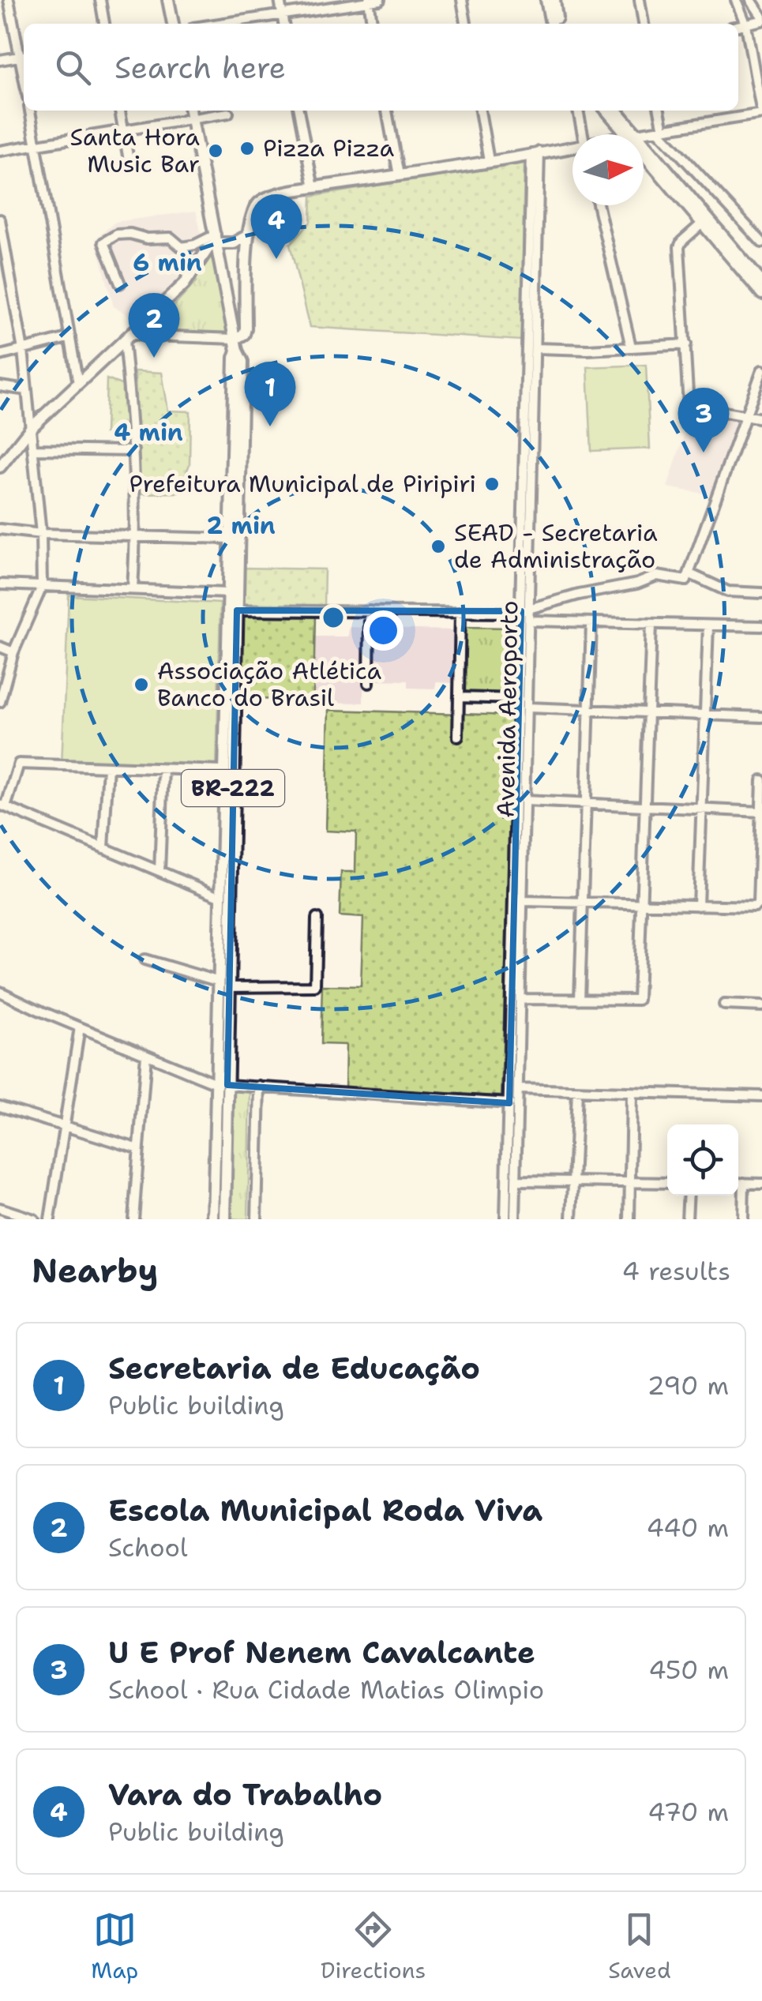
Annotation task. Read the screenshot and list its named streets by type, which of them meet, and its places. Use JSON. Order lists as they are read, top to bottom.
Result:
{
  "streets": {
    "main road": ["BR-222"],
    "street": ["Avenida Aeroporto"]
  },
  "places": [
    "Pizza Pizza",
    "Santa Hora Music Bar",
    "Prefeitura Municipal de Piripiri",
    "SEAD - Secretaria de Administração",
    "Associação Atlética Banco do Brasil"
  ],
  "north": "right",
  "page": {
    "search": "Search here",
    "pins": [
      "4",
      "2",
      "1",
      "3"
    ],
    "heading": ["Nearby", "4 results"],
    "list": [
      {
        "mark": "1",
        "name": "Secretaria de Educação",
        "note": "Public building",
        "value": "290 m"
      },
      {
        "mark": "2",
        "name": "Escola Municipal Roda Viva",
        "note": "School",
        "value": "440 m"
      },
      {
        "mark": "3",
        "name": "U E Prof Nenem Cavalcante",
        "note": "School · Rua Cidade Matias Olimpio",
        "value": "450 m"
      },
      {
        "mark": "4",
        "name": "Vara do Trabalho",
        "note": "Public building",
        "value": "470 m"
      }
    ],
    "nav": ["Map", "Directions", "Saved"]
  },
  "rings": ["6 min", "4 min", "2 min"]
}
